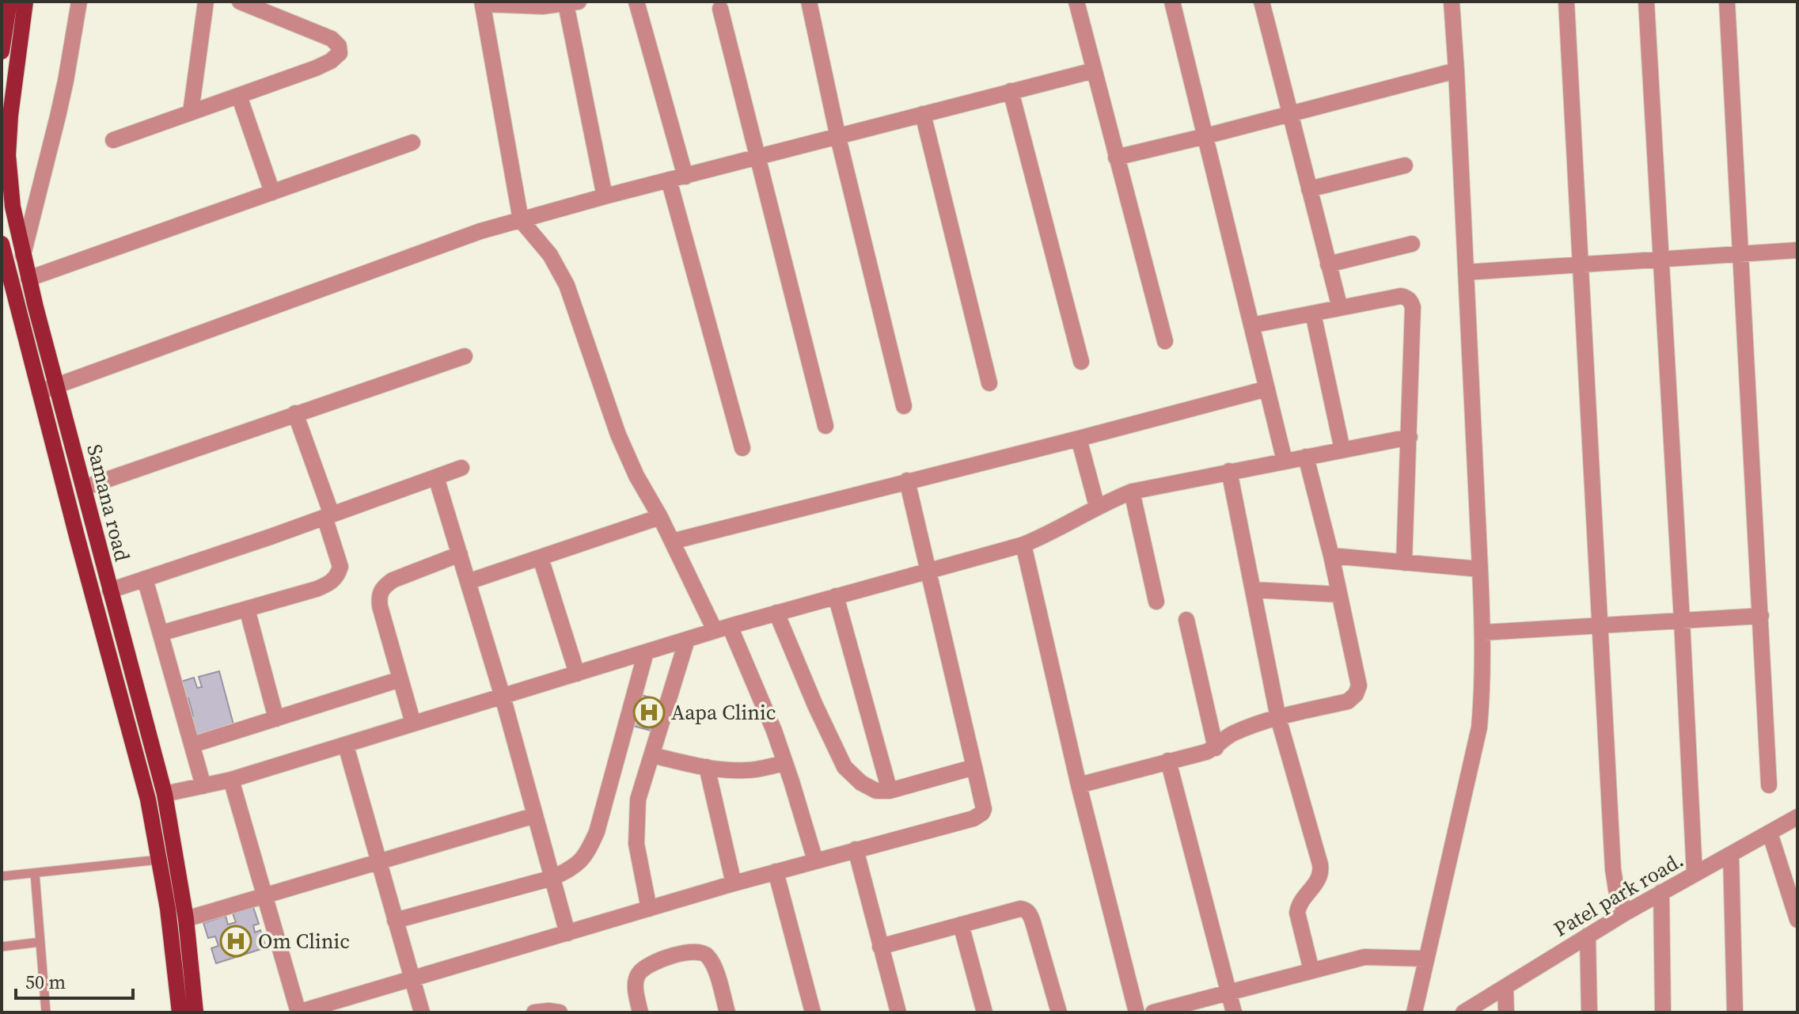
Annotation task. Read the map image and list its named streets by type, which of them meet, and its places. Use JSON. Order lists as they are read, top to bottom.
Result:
{
  "streets": {
    "main road": ["Samana road"],
    "street": ["Patel park road."]
  },
  "places": {
    "hospital": ["Aapa Clinic", "Om Clinic"]
  },
  "scale_bar": "50 m"
}
